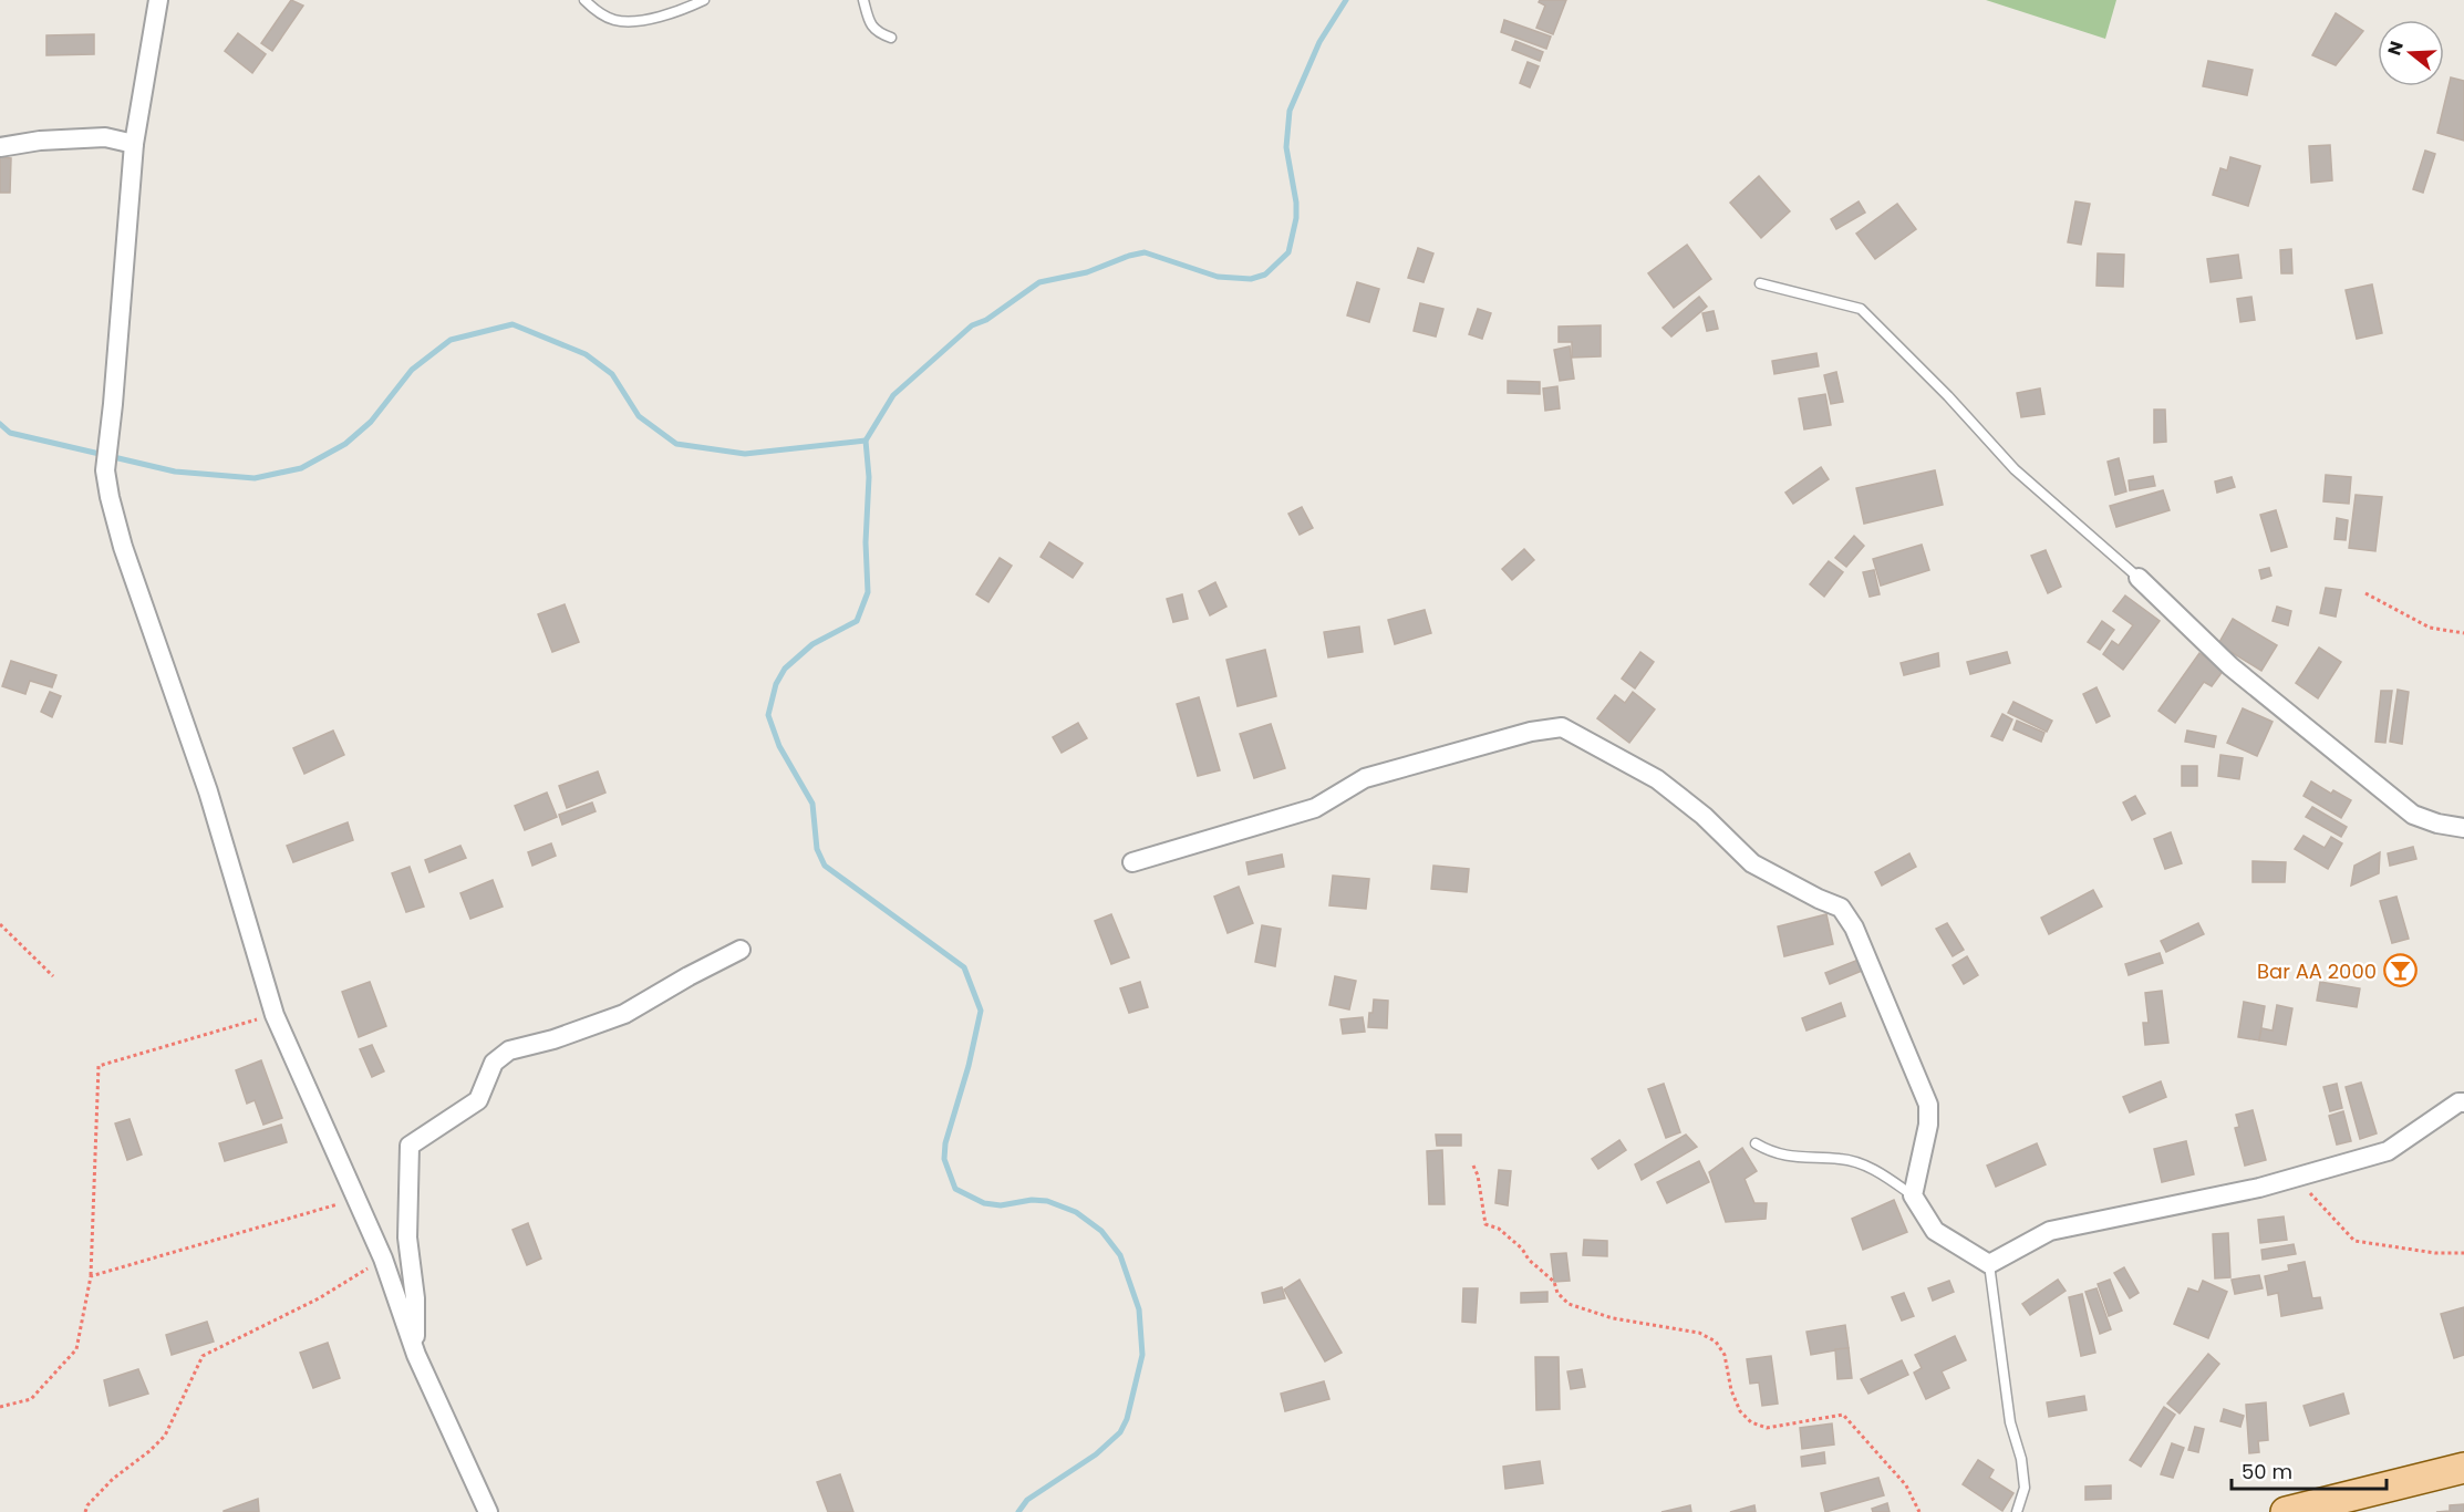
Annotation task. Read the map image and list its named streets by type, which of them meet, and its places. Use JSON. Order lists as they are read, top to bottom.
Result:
{
  "places": {
    "bar": ["Bar AA 2000"]
  },
  "scale_bar": "50 m",
  "north": "left"
}
